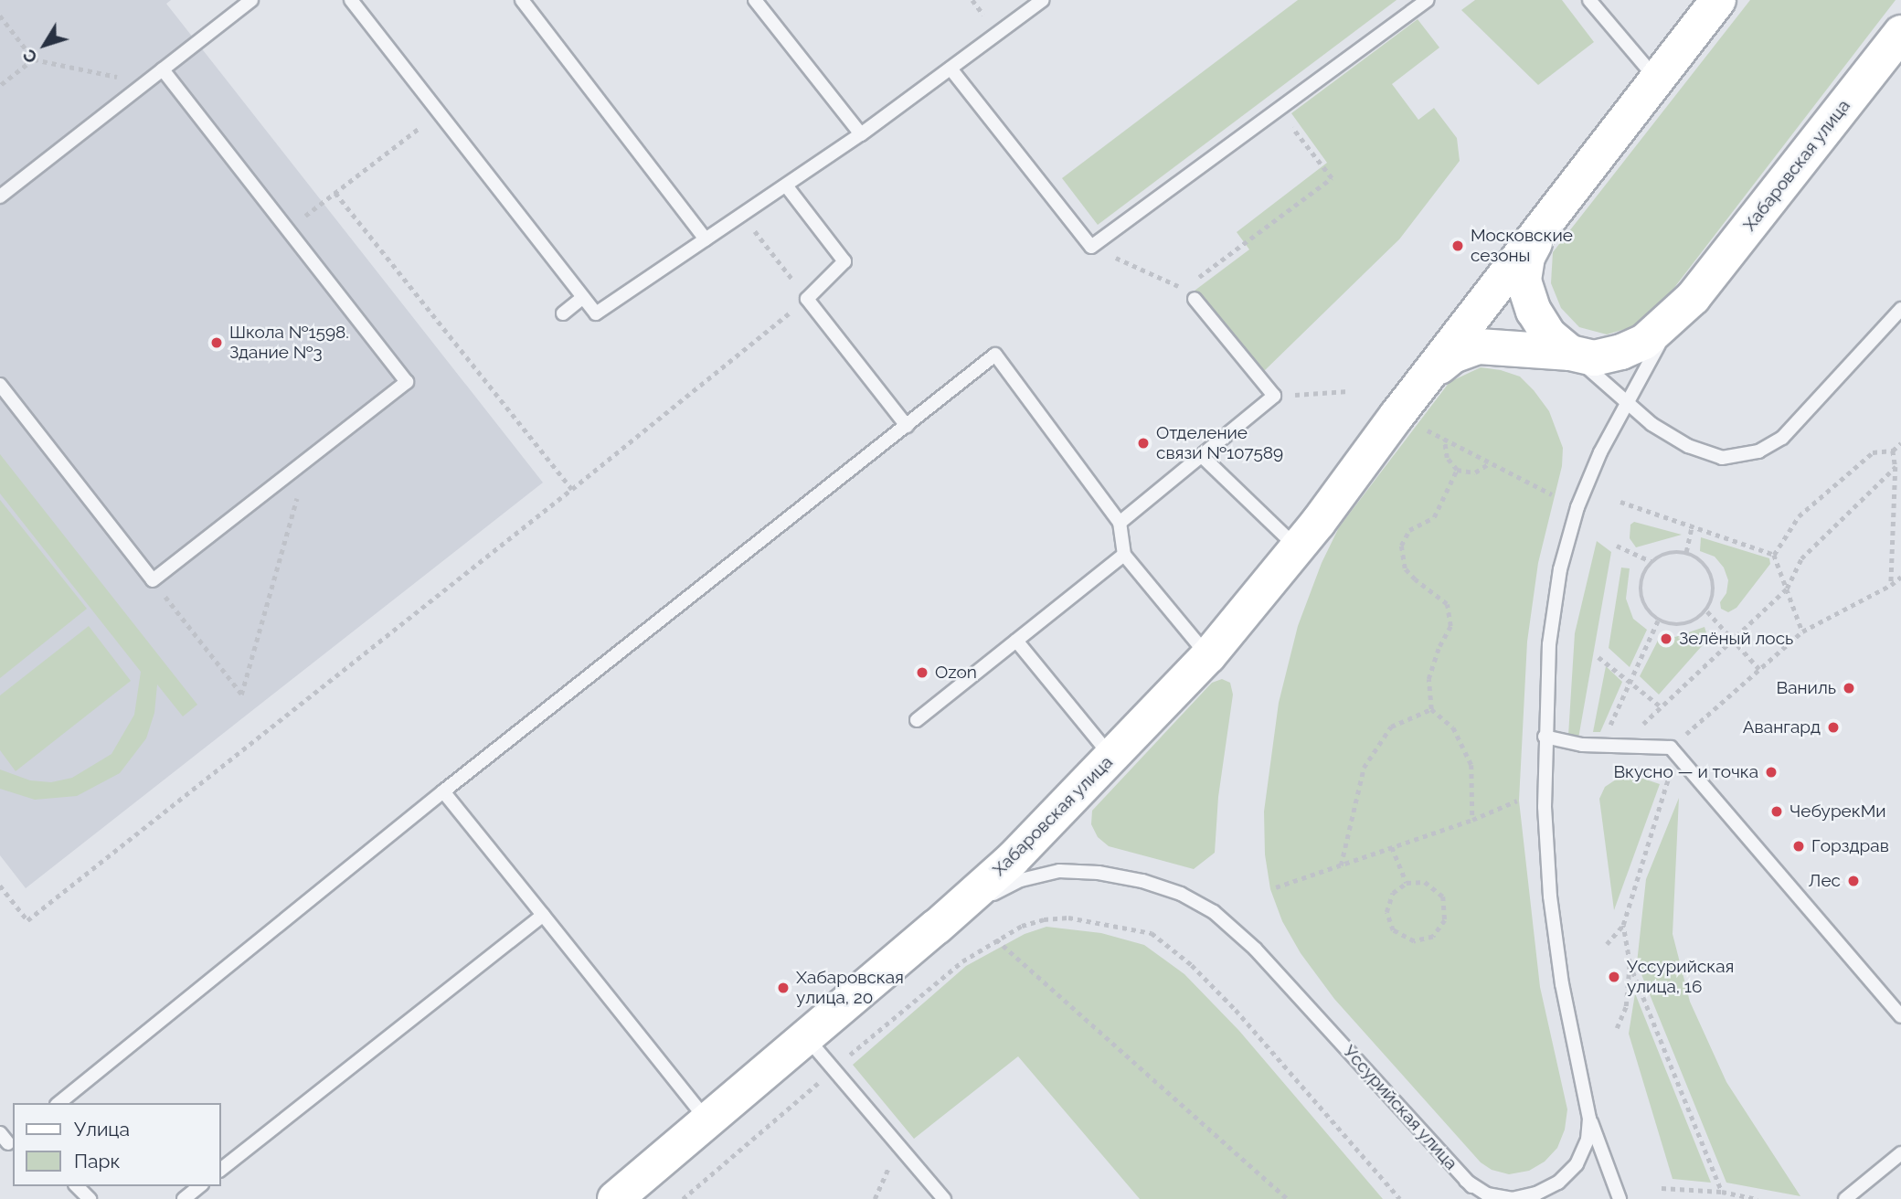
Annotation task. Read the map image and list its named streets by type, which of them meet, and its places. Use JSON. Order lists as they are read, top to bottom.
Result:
{
  "streets": {
    "main road": ["Хабаровская улица"],
    "lane": ["Уссурийская улица"]
  },
  "crossings": [
    ["Хабаровская улица", "Уссурийская улица"]
  ],
  "places": [
    "Московские сезоны",
    "Школа №1598. Здание №3",
    "Отделение связи №107589",
    "Зелёный лось",
    "Ozon",
    "Ваниль",
    "Авангард",
    "Вкусно — и точка",
    "ЧебурекМи",
    "Горздрав",
    "Лес",
    "Уссурийская улица, 16",
    "Хабаровская улица, 20"
  ],
  "legend": ["Улица", "Парк"],
  "north": "bottom left"
}
